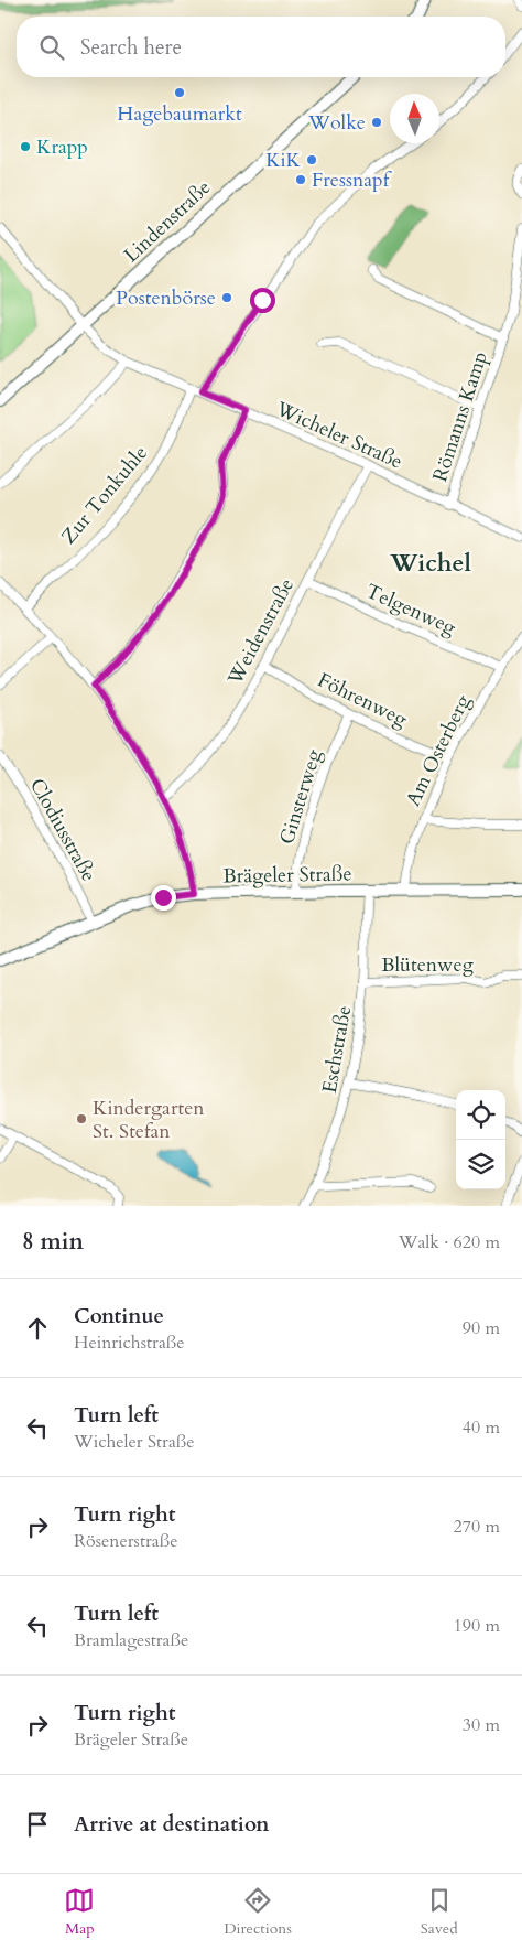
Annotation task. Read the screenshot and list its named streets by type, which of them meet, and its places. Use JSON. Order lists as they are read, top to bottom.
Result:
{
  "streets": {
    "street": [
      "Lindenstraße",
      "Römanns Kamp",
      "Wicheler Straße",
      "Zur Tonkuhle",
      "Telgenweg",
      "Weidenstraße",
      "Föhrenweg",
      "Am Osterberg",
      "Ginsterweg",
      "Clodiusstraße",
      "Brägeler Straße",
      "Blütenweg",
      "Eschstraße"
    ]
  },
  "crossings": [
    ["Lindenstraße", "Wicheler Straße"],
    ["Römanns Kamp", "Wicheler Straße"],
    ["Wicheler Straße", "Zur Tonkuhle"],
    ["Wicheler Straße", "Weidenstraße"],
    ["Telgenweg", "Weidenstraße"],
    ["Telgenweg", "Am Osterberg"],
    ["Weidenstraße", "Föhrenweg"],
    ["Föhrenweg", "Am Osterberg"],
    ["Föhrenweg", "Ginsterweg"],
    ["Am Osterberg", "Brägeler Straße"],
    ["Ginsterweg", "Brägeler Straße"],
    ["Clodiusstraße", "Brägeler Straße"],
    ["Brägeler Straße", "Eschstraße"],
    ["Blütenweg", "Eschstraße"]
  ],
  "districts": ["Wichel"],
  "places": [
    "Hagebaumarkt",
    "Wolke",
    "Krapp",
    "KiK",
    "Fressnapf",
    "Postenbörse",
    "Kindergarten St. Stefan"
  ],
  "north": "top",
  "page": {
    "search": "Search here",
    "heading": ["8 min", "Walk · 620 m"],
    "list": [
      ["Continue", "Heinrichstraße", "90 m"],
      ["Turn left", "Wicheler Straße", "40 m"],
      ["Turn right", "Rösenerstraße", "270 m"],
      ["Turn left", "Bramlagestraße", "190 m"],
      ["Turn right", "Brägeler Straße", "30 m"],
      "Arrive at destination"
    ],
    "nav": ["Map", "Directions", "Saved"]
  }
}
